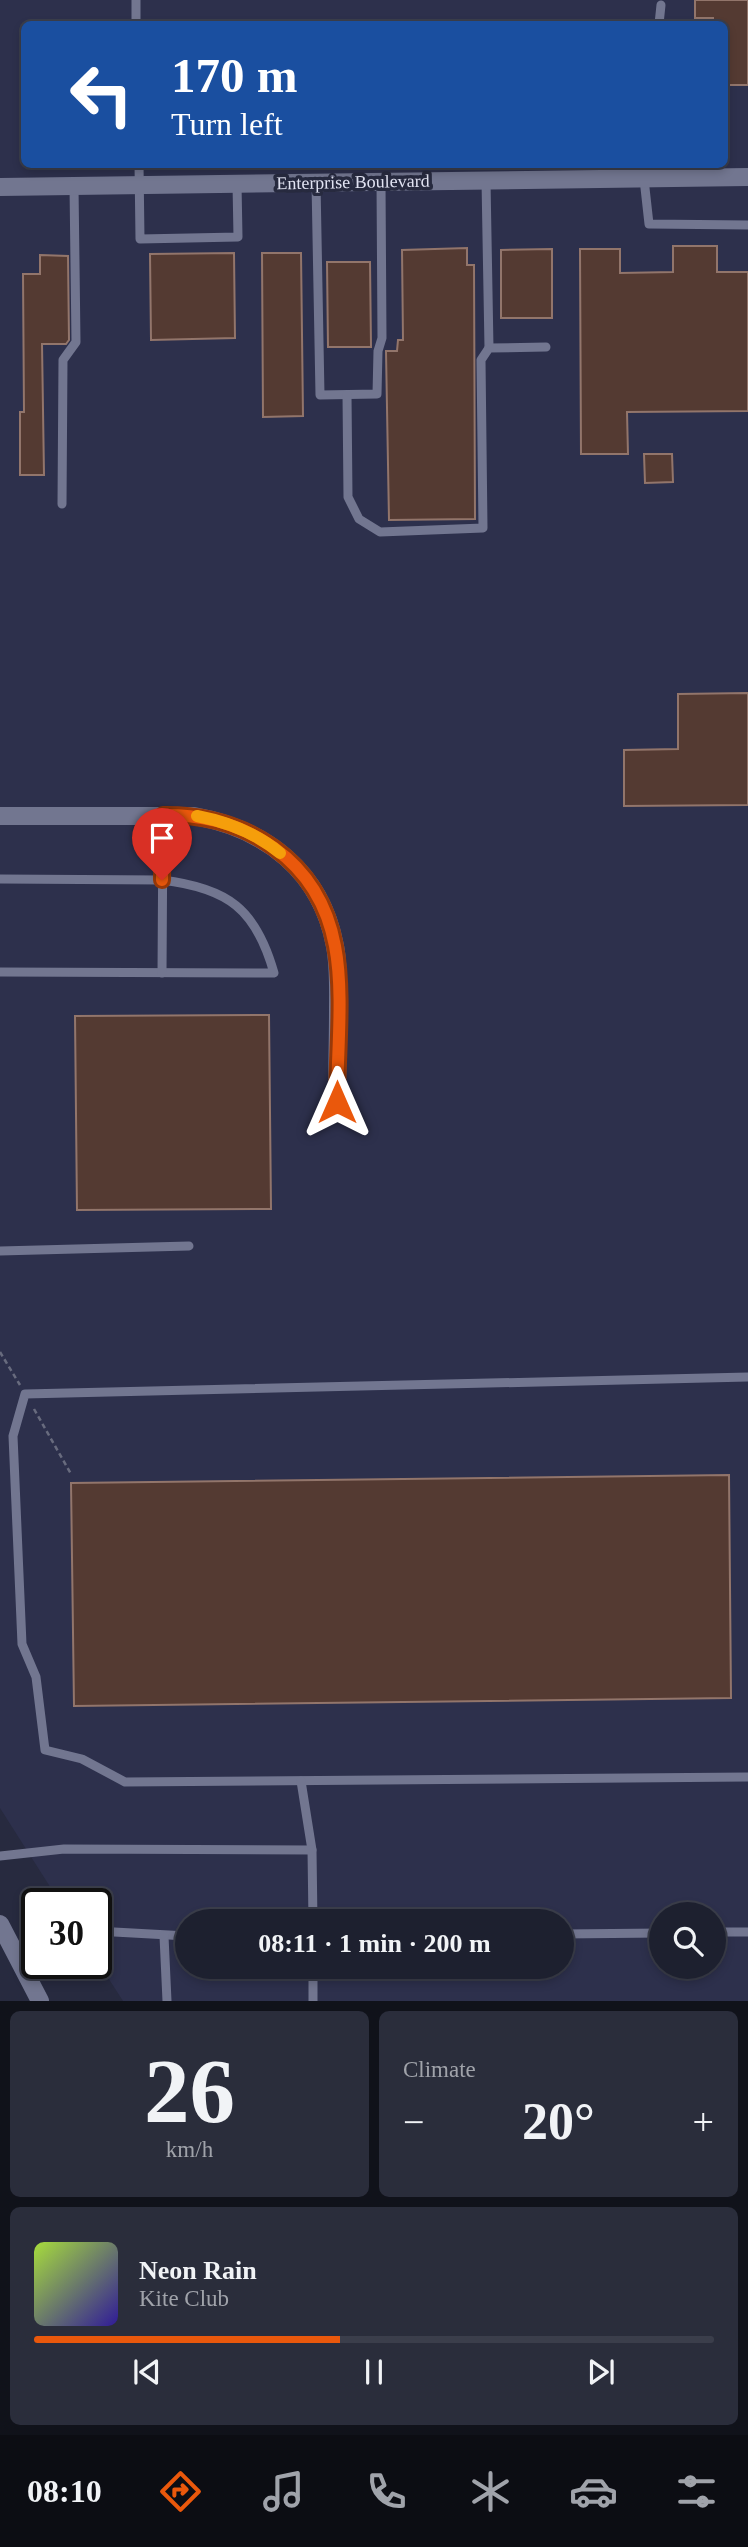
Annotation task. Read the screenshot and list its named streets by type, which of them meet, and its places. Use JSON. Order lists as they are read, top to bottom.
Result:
{
  "streets": {
    "street": ["Enterprise Boulevard"]
  },
  "page": {
    "turn": ["170 m", "Turn left"],
    "limit": "30",
    "trip": "08:11 · 1 min · 200 m",
    "tile": [
      ["26", "km/h"],
      "Climate"
    ],
    "heat": ["−", "20°", "+"],
    "song": ["Neon Rain", "Kite Club"],
    "tabs": "08:10"
  }
}
